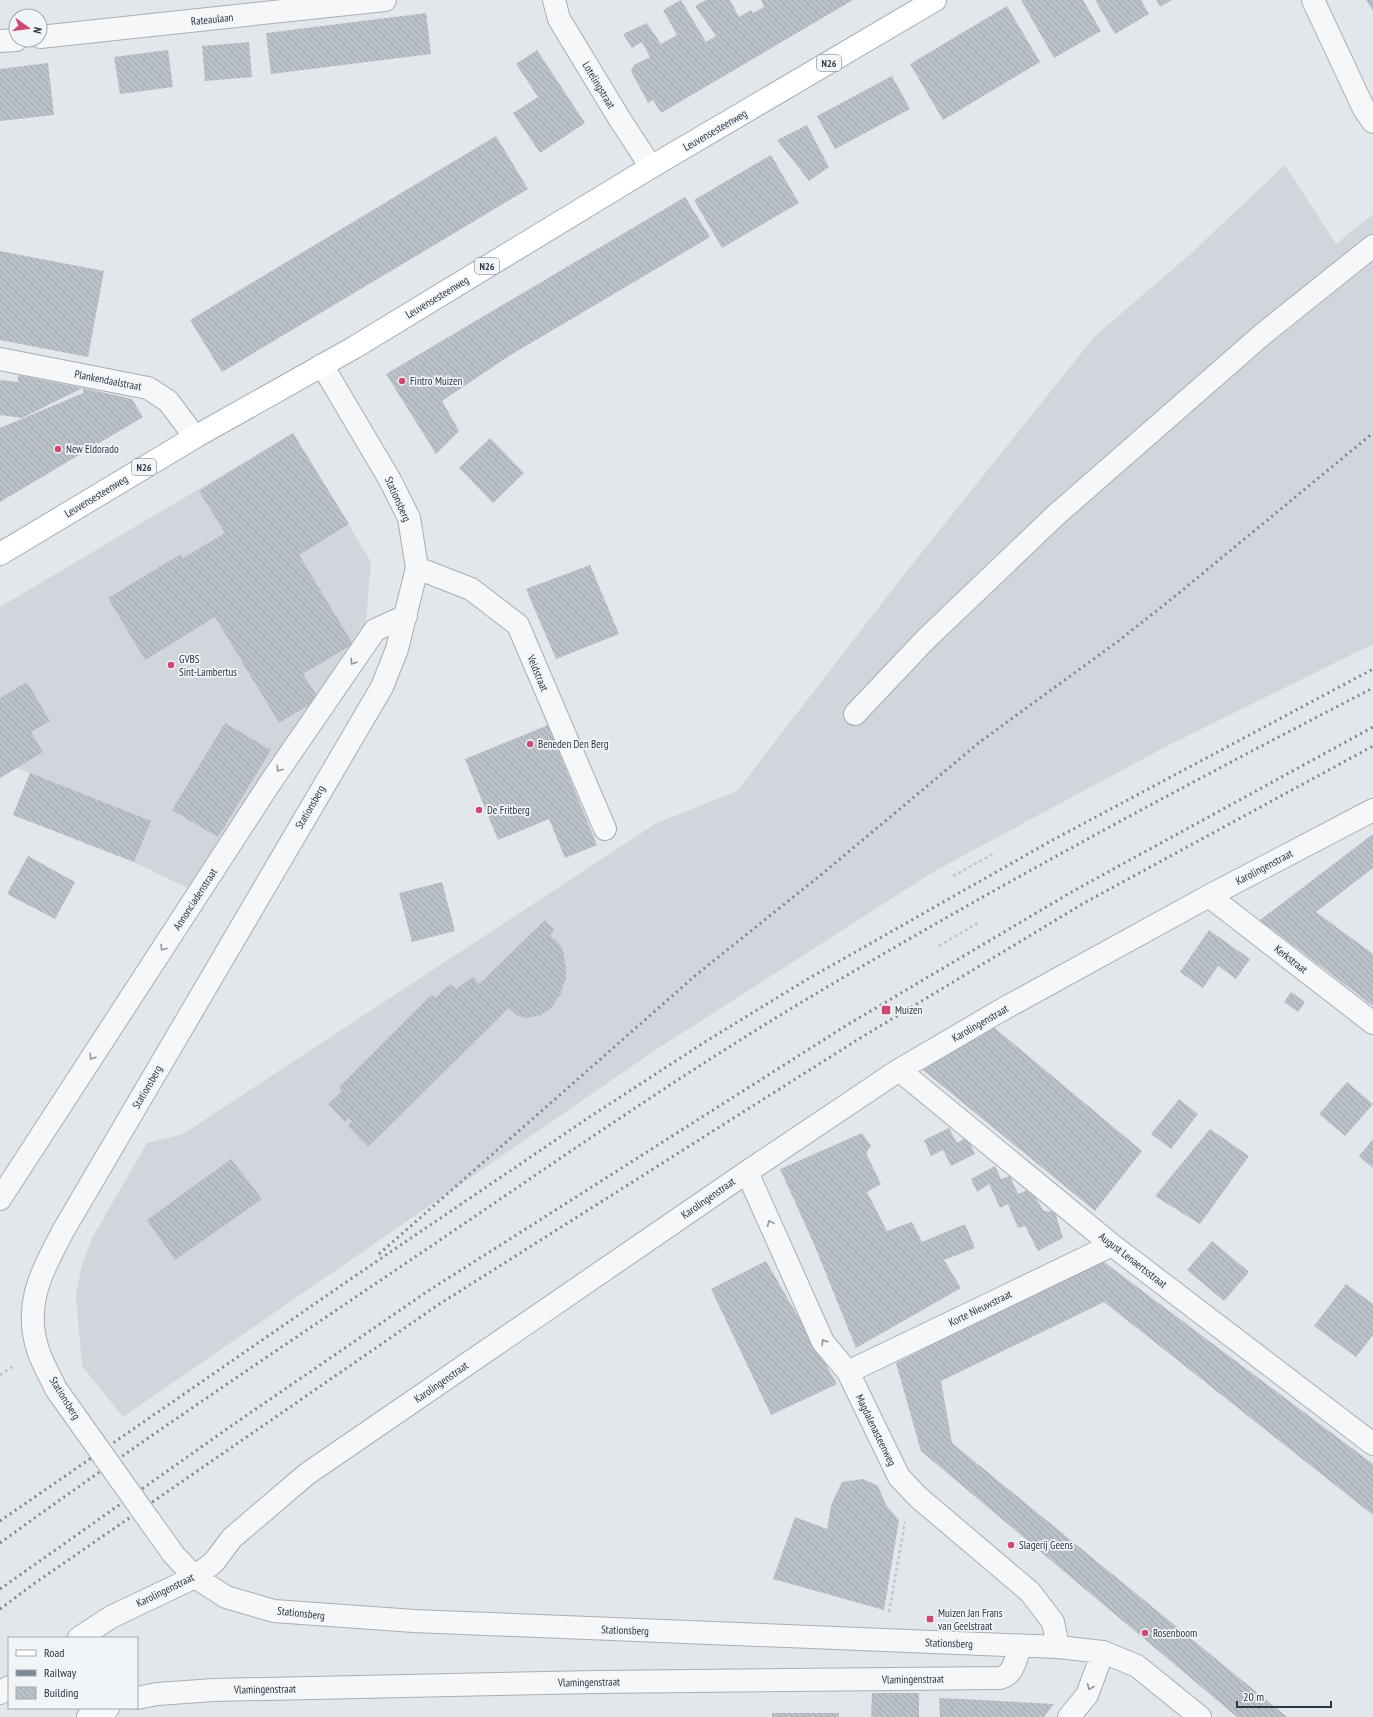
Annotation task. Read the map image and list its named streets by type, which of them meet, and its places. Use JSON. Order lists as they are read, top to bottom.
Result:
{
  "streets": {
    "main road": ["N26", "Leuvensesteenweg"],
    "street": [
      "Rateaulaan",
      "Lotelingstraat",
      "Plankendaalstraat",
      "Stationsberg",
      "Veldstraat",
      "Karolingenstraat",
      "Annonciadenstraat",
      "Kerkstraat",
      "August Lenaertsstraat",
      "Korte Nieuwstraat",
      "Magdalenasteenweg",
      "Vlamingenstraat"
    ]
  },
  "crossings": [
    ["Lotelingstraat", "Leuvensesteenweg"],
    ["Leuvensesteenweg", "Plankendaalstraat"],
    ["Leuvensesteenweg", "Stationsberg"],
    ["Stationsberg", "Veldstraat"],
    ["Stationsberg", "Karolingenstraat"],
    ["Stationsberg", "Annonciadenstraat"],
    ["Stationsberg", "Magdalenasteenweg"],
    ["Stationsberg", "Vlamingenstraat"],
    ["Karolingenstraat", "Kerkstraat"],
    ["Karolingenstraat", "August Lenaertsstraat"],
    ["Karolingenstraat", "Magdalenasteenweg"],
    ["August Lenaertsstraat", "Korte Nieuwstraat"],
    ["Korte Nieuwstraat", "Magdalenasteenweg"]
  ],
  "one_way": ["Annonciadenstraat", "Magdalenasteenweg"],
  "places": {
    "other": [
      "Fintro Muizen",
      "New Eldorado",
      "GVBS Sint-Lambertus",
      "Beneden Den Berg",
      "De Fritberg",
      "Slagerij Geens",
      "Rosenboom"
    ],
    "transit": ["Muizen", "Muizen Jan Frans van Geelstraat"]
  },
  "legend": ["Road", "Railway", "Building"],
  "scale_bar": "20 m",
  "north": "right"
}
